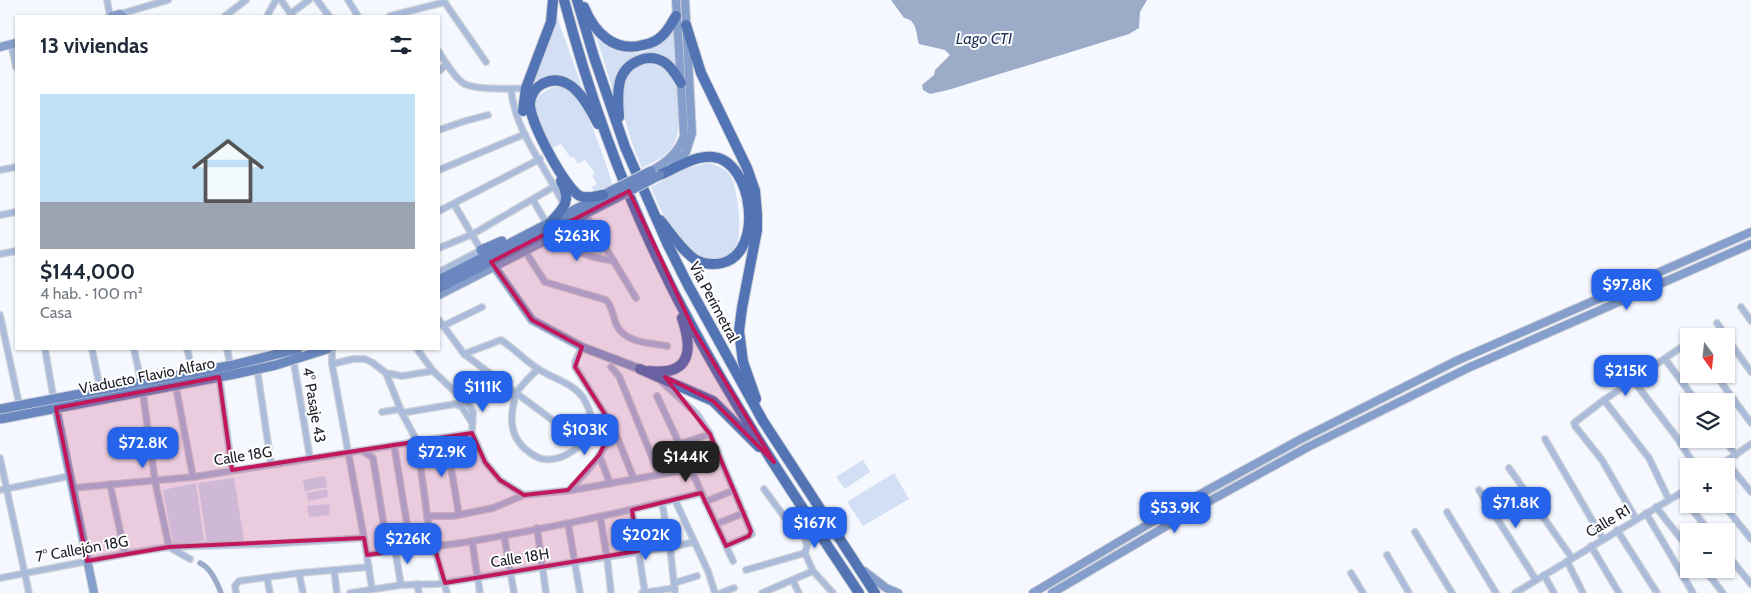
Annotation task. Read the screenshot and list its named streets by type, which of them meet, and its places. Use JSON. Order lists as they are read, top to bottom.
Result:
{
  "streets": {
    "highway": ["Vía Perimetral"],
    "main road": ["Viaducto Flavio Alfaro"],
    "street": [
      "4° Pasaje 43",
      "Calle 18G",
      "Calle R1",
      "7° Callejón 18G",
      "Calle 18H"
    ]
  },
  "crossings": [
    ["Viaducto Flavio Alfaro", "4° Pasaje 43"],
    ["4° Pasaje 43", "Calle 18G"]
  ],
  "water": ["Lago CTI"],
  "north": "bottom",
  "page": {
    "heading": "13 viviendas",
    "list": [
      {
        "name": "$144,000",
        "note": "4 hab. · 100 m² · Casa"
      }
    ],
    "price": [
      "$263K",
      "$97.8K",
      "$215K",
      "$111K",
      "$103K",
      "$72.8K",
      "$72.9K",
      "$144K",
      "$71.8K",
      "$53.9K",
      "$167K",
      "$202K",
      "$226K"
    ],
    "map_buttons": ["+", "−"]
  }
}
